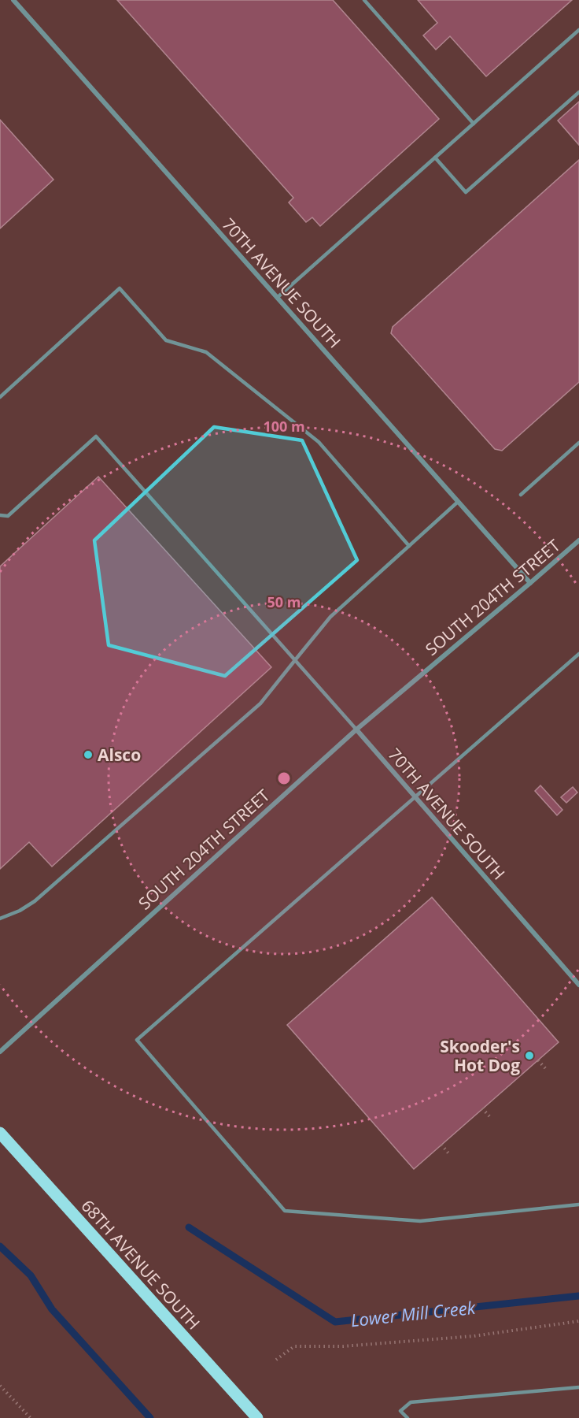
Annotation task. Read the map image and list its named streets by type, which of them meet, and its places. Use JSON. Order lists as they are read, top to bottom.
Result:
{
  "streets": {
    "main road": ["68TH AVENUE SOUTH"],
    "street": ["70TH AVENUE SOUTH", "SOUTH 204TH STREET"]
  },
  "crossings": [
    ["70TH AVENUE SOUTH", "SOUTH 204TH STREET"]
  ],
  "water": ["Lower Mill Creek"],
  "places": ["Alsco", "Skooder's Hot Dog"],
  "rings": ["100 m", "50 m"]
}
